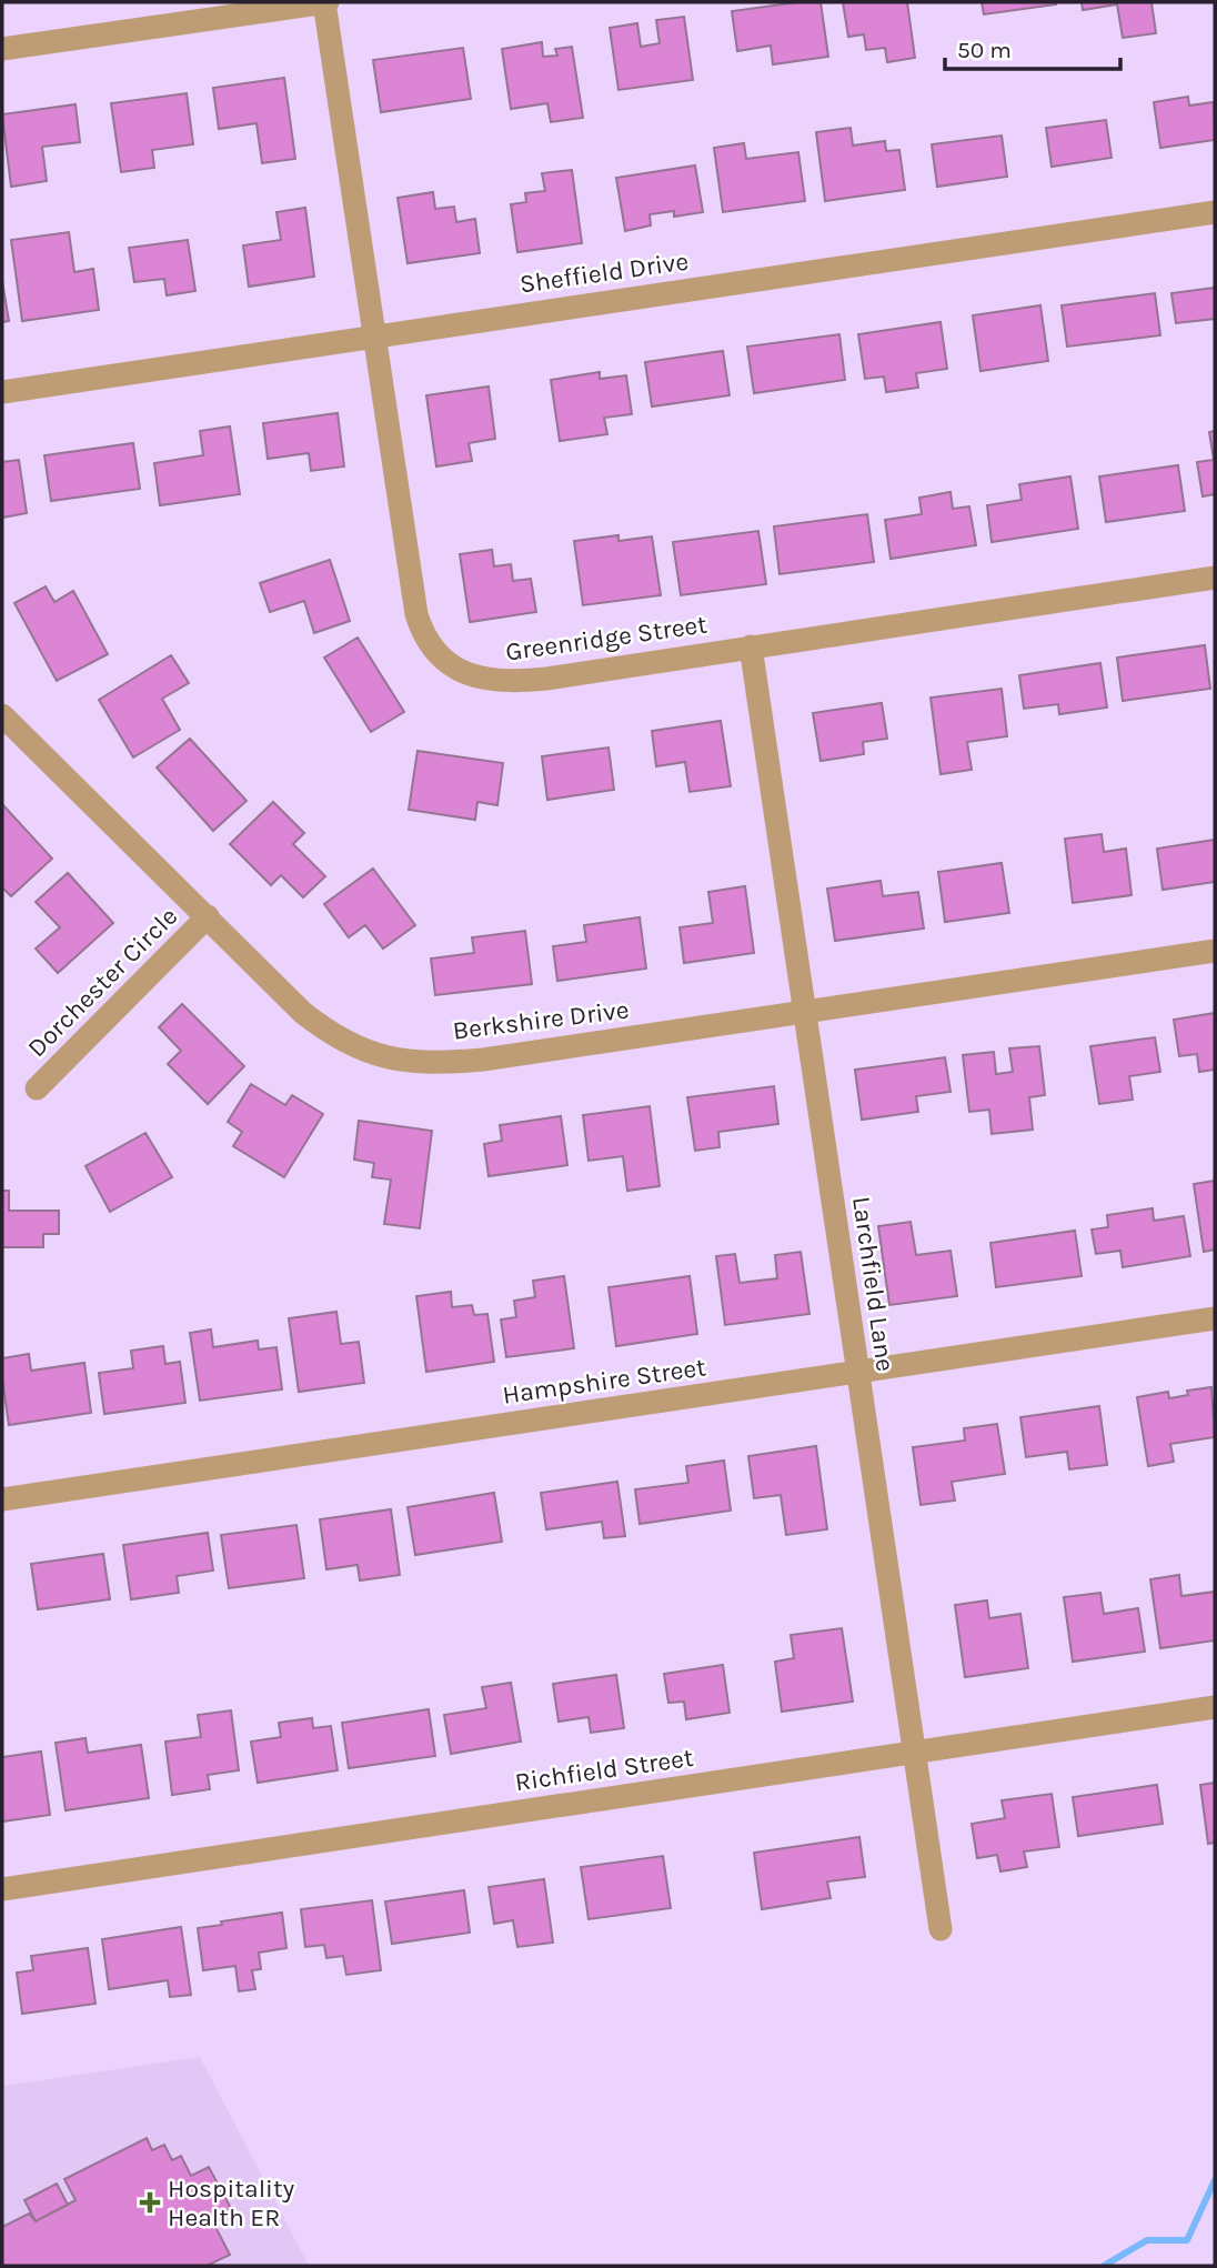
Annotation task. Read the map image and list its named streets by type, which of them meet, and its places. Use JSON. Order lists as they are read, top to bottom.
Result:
{
  "streets": {
    "street": [
      "Sheffield Drive",
      "Greenridge Street",
      "Dorchester Circle",
      "Berkshire Drive",
      "Larchfield Lane",
      "Hampshire Street",
      "Richfield Street"
    ]
  },
  "crossings": [
    ["Sheffield Drive", "Greenridge Street"],
    ["Greenridge Street", "Larchfield Lane"],
    ["Dorchester Circle", "Berkshire Drive"],
    ["Berkshire Drive", "Larchfield Lane"],
    ["Larchfield Lane", "Hampshire Street"],
    ["Larchfield Lane", "Richfield Street"]
  ],
  "places": {
    "health": ["Hospitality Health ER"]
  },
  "scale_bar": "50 m"
}
